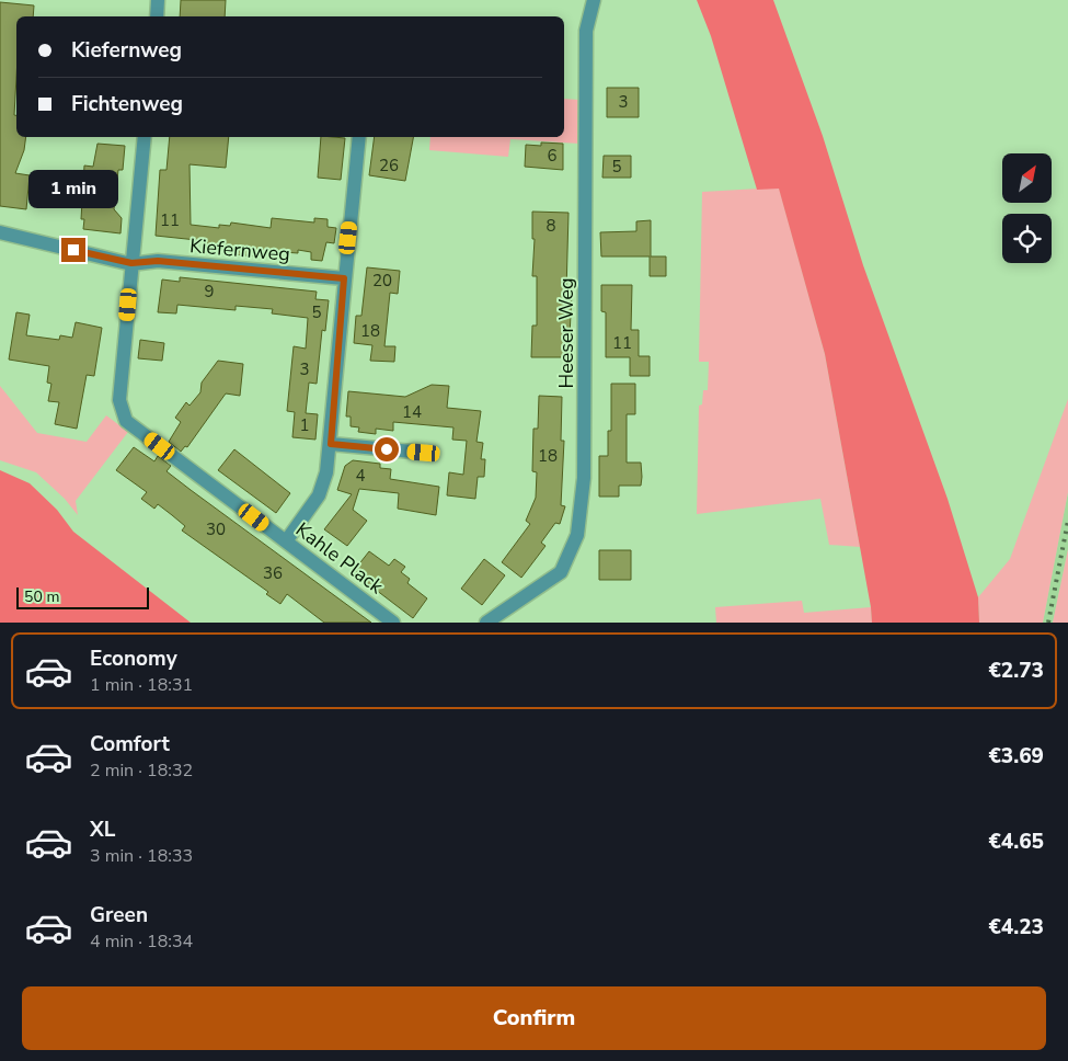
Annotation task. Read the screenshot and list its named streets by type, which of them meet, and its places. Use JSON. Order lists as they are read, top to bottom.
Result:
{
  "streets": {
    "street": ["Kiefernweg", "Heeser Weg", "Kahle Plack"]
  },
  "crossings": [
    ["Kiefernweg", "Kahle Plack"]
  ],
  "house_numbers": [
    "3",
    "6",
    "26",
    "5",
    "11",
    "8",
    "20",
    "9",
    "5",
    "18",
    "11",
    "3",
    "14",
    "1",
    "18",
    "4",
    "30",
    "36"
  ],
  "scale_bar": "50 m",
  "north": "top right",
  "page": {
    "banner": ["Kiefernweg", "Fichtenweg"],
    "bubble": "1 min",
    "scale": "50 m",
    "list": [
      {
        "name": "Economy",
        "note": "1 min · 18:31",
        "value": "€2.73"
      },
      {
        "name": "Comfort",
        "note": "2 min · 18:32",
        "value": "€3.69"
      },
      {
        "name": "XL",
        "note": "3 min · 18:33",
        "value": "€4.65"
      },
      {
        "name": "Green",
        "note": "4 min · 18:34",
        "value": "€4.23"
      }
    ],
    "buttons": "Confirm"
  }
}
